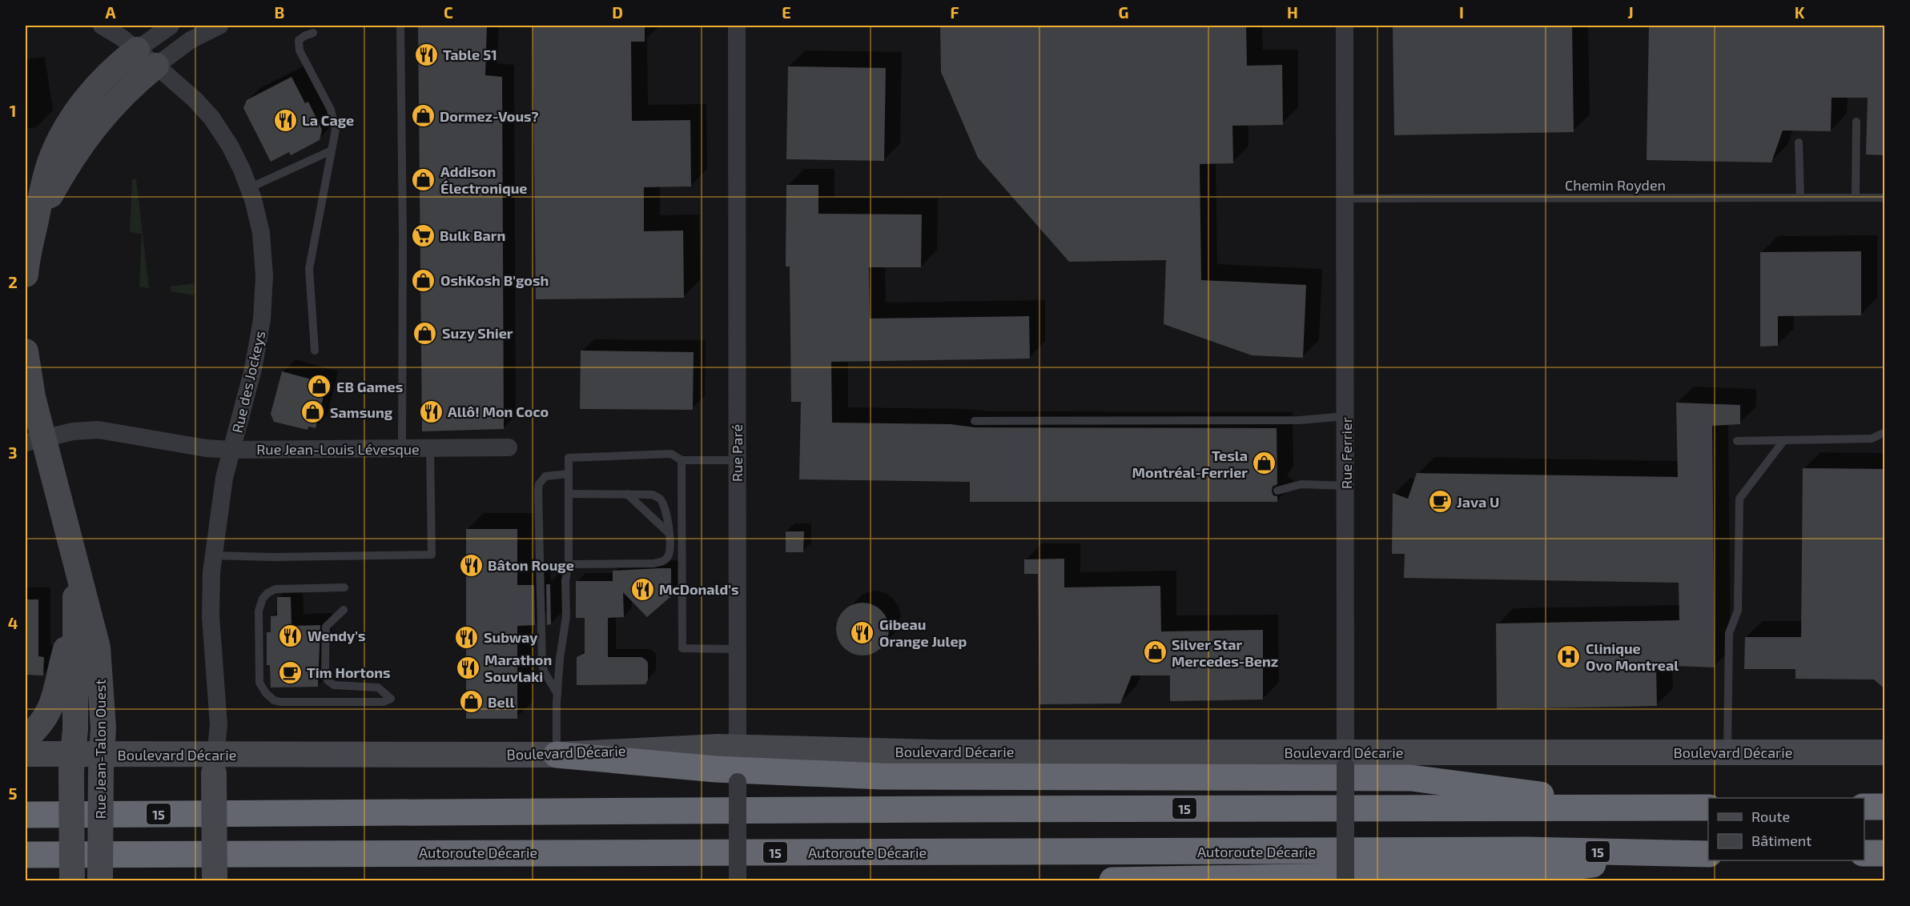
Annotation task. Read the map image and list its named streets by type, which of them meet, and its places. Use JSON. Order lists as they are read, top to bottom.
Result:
{
  "streets": {
    "highway": ["15", "Autoroute Décarie"],
    "main road": ["Rue Jean-Talon Ouest", "Boulevard Décarie"],
    "street": [
      "Rue des Jockeys",
      "Rue Jean-Louis Lévesque",
      "Rue Paré",
      "Rue Ferrier"
    ],
    "lane": ["Chemin Royden"]
  },
  "crossings": [
    ["Chemin Royden", "Rue Ferrier"],
    ["Rue des Jockeys", "Rue Jean-Louis Lévesque"],
    ["Rue des Jockeys", "Boulevard Décarie"],
    ["Rue Jean-Louis Lévesque", "Rue Jean-Talon Ouest"],
    ["Rue Paré", "Boulevard Décarie"],
    ["Rue Ferrier", "Boulevard Décarie"],
    ["Rue Jean-Talon Ouest", "Boulevard Décarie"]
  ],
  "places": {
    "restaurant": [
      "Table 51",
      "La Cage",
      "Allô! Mon Coco",
      "Bâton Rouge",
      "McDonald's",
      "Gibeau Orange Julep",
      "Wendy's",
      "Subway",
      "Marathon Souvlaki"
    ],
    "shop": [
      "Dormez-Vous?",
      "Addison Électronique",
      "OshKosh B'gosh",
      "Suzy Shier",
      "EB Games",
      "Samsung",
      "Tesla Montréal-Ferrier",
      "Silver Star Mercedes-Benz",
      "Bell"
    ],
    "supermarket": ["Bulk Barn"],
    "cafe": ["Java U", "Tim Hortons"],
    "hospital": ["Clinique Ovo Montreal"]
  },
  "legend": ["Route", "Bâtiment"],
  "grid": {
    "columns": [
      "A",
      "B",
      "C",
      "D",
      "E",
      "F",
      "G",
      "H",
      "I",
      "J",
      "K"
    ],
    "rows": [
      "1",
      "2",
      "3",
      "4",
      "5"
    ]
  }
}
